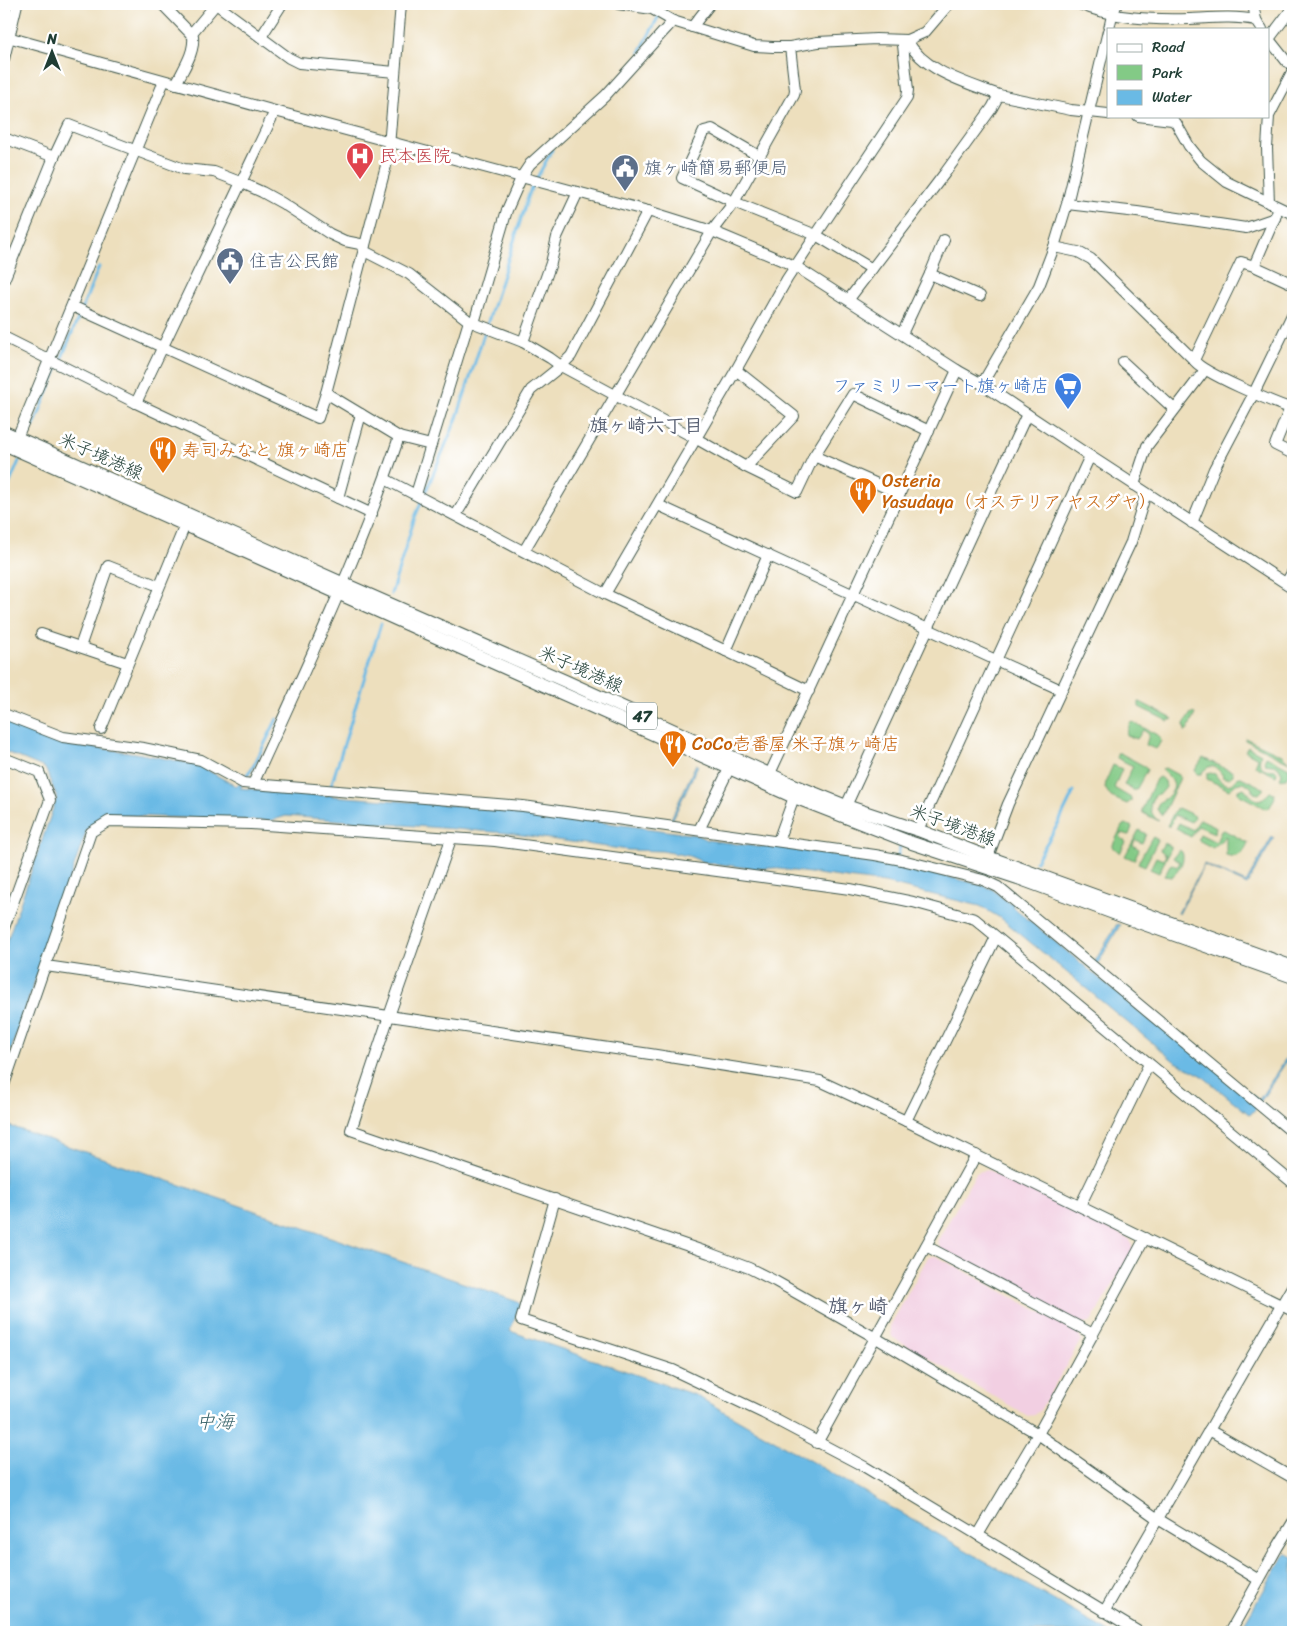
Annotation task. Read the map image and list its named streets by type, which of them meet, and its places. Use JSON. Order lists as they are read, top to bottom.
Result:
{
  "streets": {
    "main road": ["米子境港線", "47"]
  },
  "districts": ["旗ヶ崎六丁目", "旗ヶ崎"],
  "water": ["中海"],
  "places": {
    "hospital": ["民本医院"],
    "public building": ["旗ヶ崎簡易郵便局", "住吉公民館"],
    "supermarket": ["ファミリーマート旗ヶ崎店"],
    "restaurant": ["寿司みなと 旗ヶ崎店", "Osteria Yasudaya（オステリア ヤスダヤ）", "CoCo壱番屋 米子旗ヶ崎店"]
  },
  "legend": ["Road", "Park", "Water"],
  "north": "top"
}
